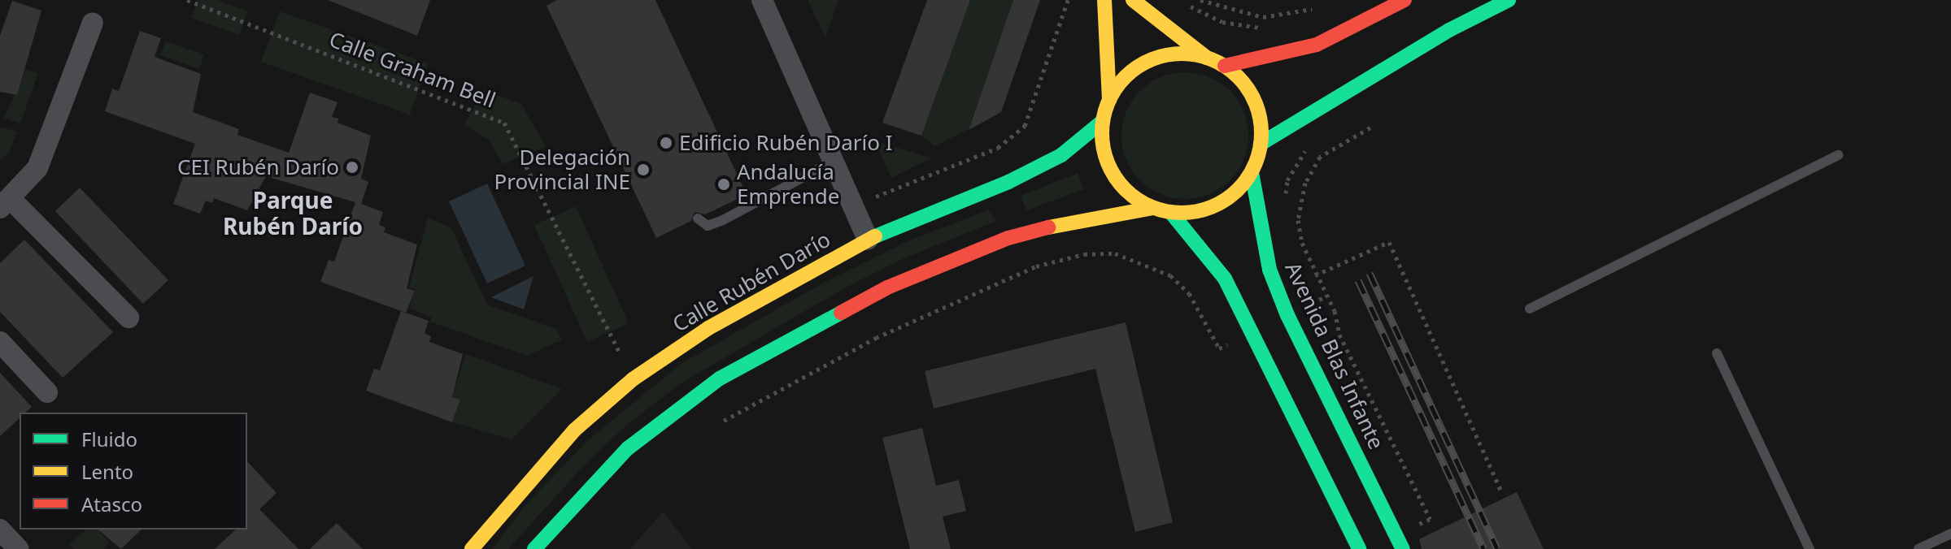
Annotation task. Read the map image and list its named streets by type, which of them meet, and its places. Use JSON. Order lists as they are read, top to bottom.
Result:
{
  "streets": {
    "main road": ["Calle Rubén Darío", "Avenida Blas Infante"],
    "path": ["Calle Graham Bell"]
  },
  "crossings": [
    ["Calle Graham Bell", "Calle Rubén Darío"],
    ["Calle Rubén Darío", "Avenida Blas Infante"]
  ],
  "districts": ["Parque Rubén Darío"],
  "places": [
    "Edificio Rubén Darío I",
    "CEI Rubén Darío",
    "Delegación Provincial INE",
    "Andalucía Emprende"
  ],
  "legend": ["Fluido", "Lento", "Atasco"]
}
